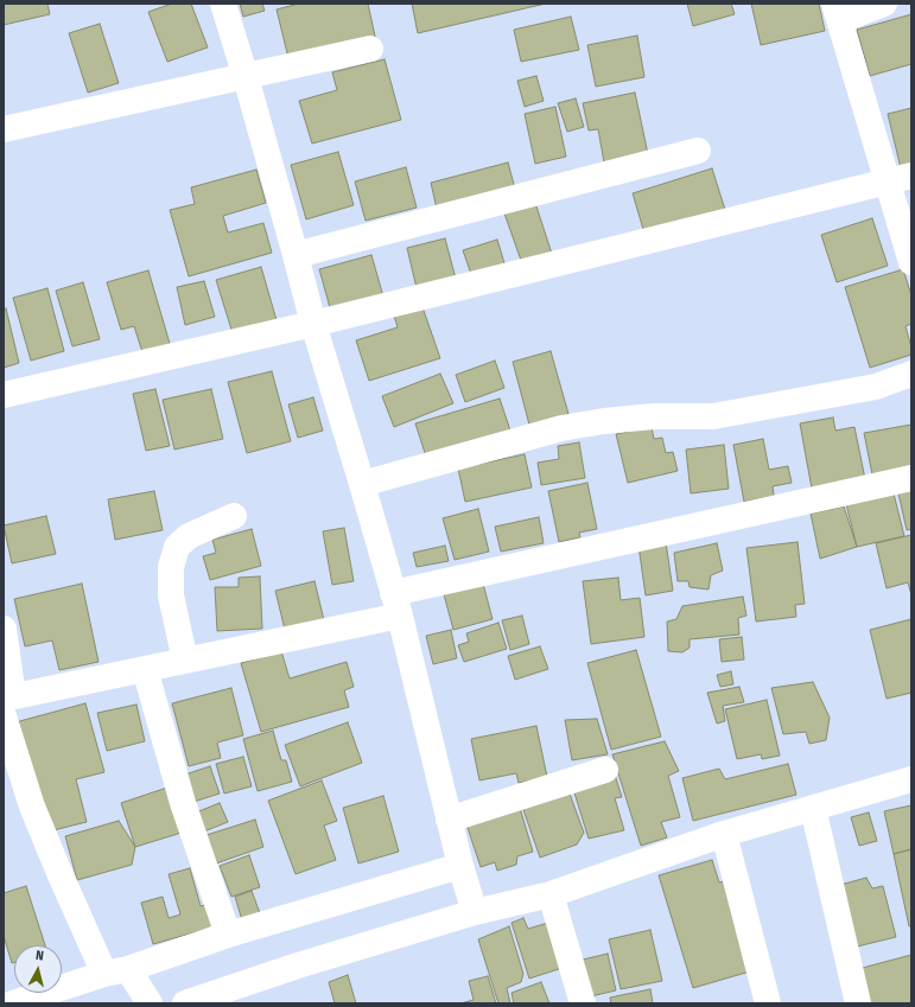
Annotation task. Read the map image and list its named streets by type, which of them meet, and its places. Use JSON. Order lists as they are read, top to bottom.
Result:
{
  "north": "top"
}
